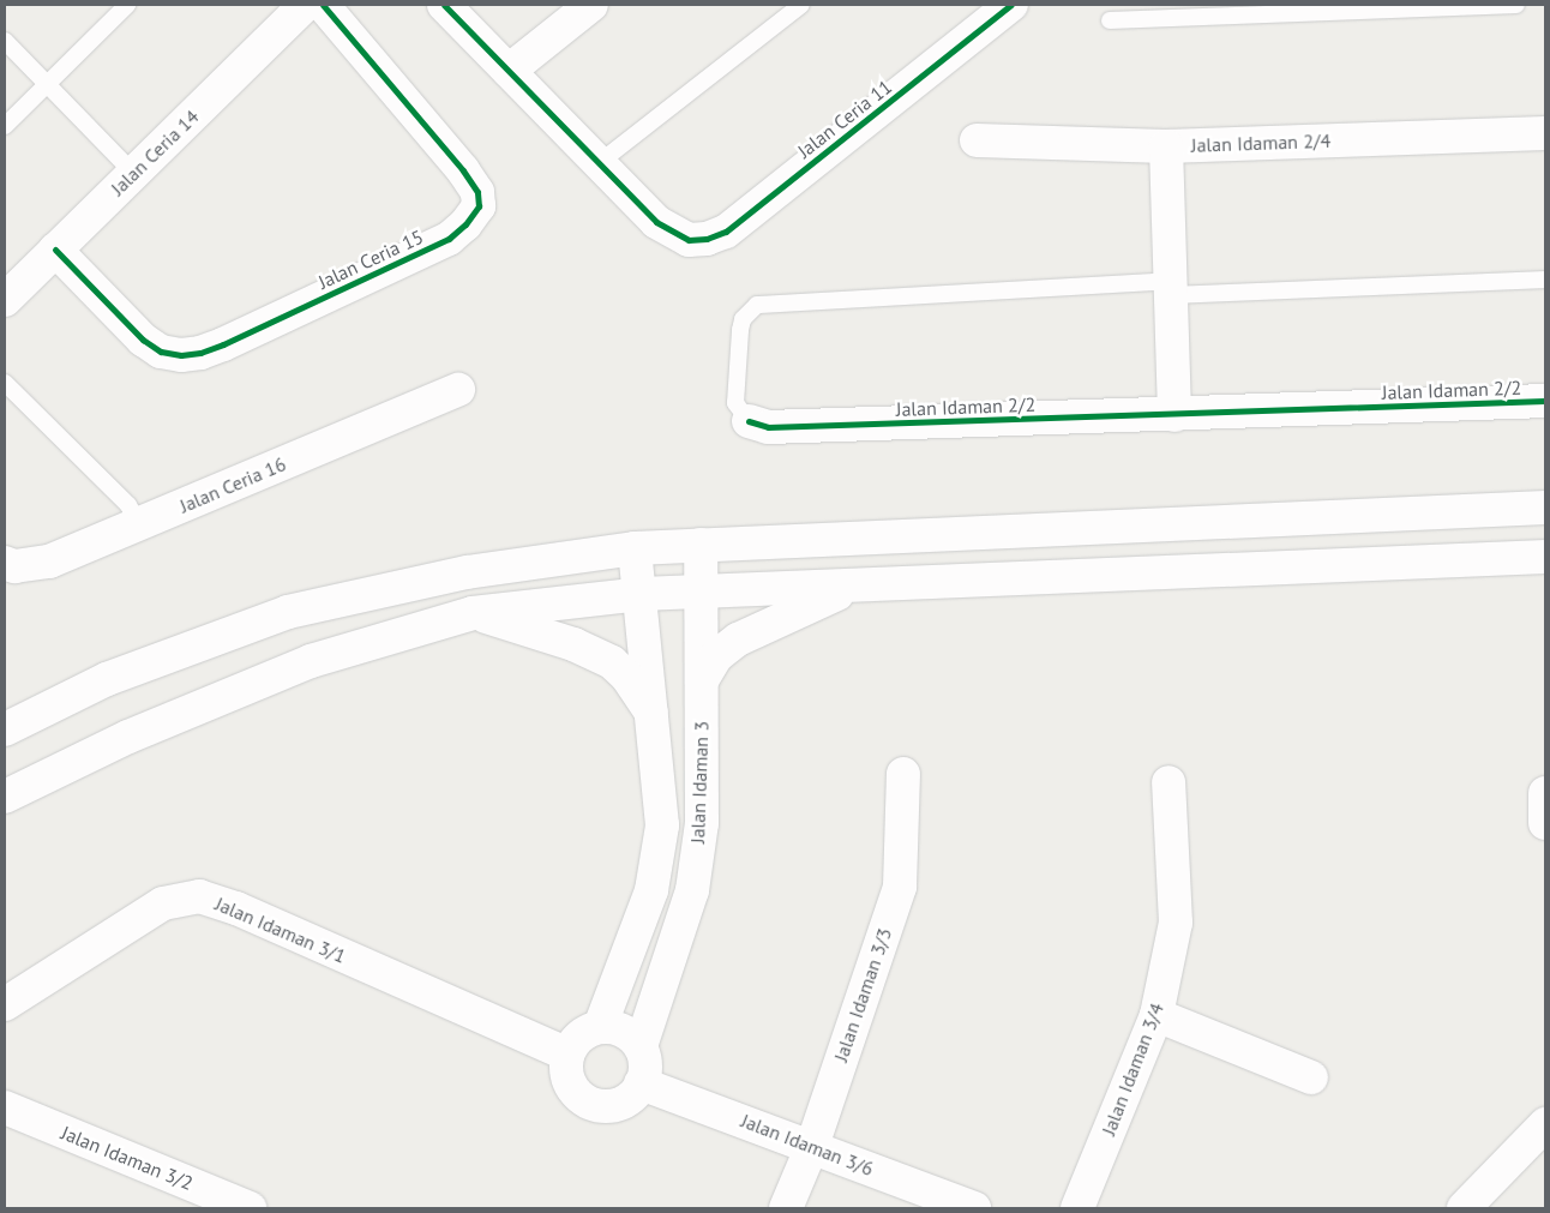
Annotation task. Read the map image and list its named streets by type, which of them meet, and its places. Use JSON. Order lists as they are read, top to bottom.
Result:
{
  "streets": {
    "street": [
      "Jalan Ceria 11",
      "Jalan Idaman 2/4",
      "Jalan Ceria 14",
      "Jalan Ceria 15",
      "Jalan Idaman 2/2",
      "Jalan Ceria 16",
      "Jalan Idaman 3",
      "Jalan Idaman 3/1",
      "Jalan Idaman 3/3",
      "Jalan Idaman 3/4",
      "Jalan Idaman 3/6",
      "Jalan Idaman 3/2"
    ]
  },
  "crossings": [
    ["Jalan Ceria 14", "Jalan Ceria 15"],
    ["Jalan Idaman 3", "Jalan Idaman 3/1"],
    ["Jalan Idaman 3", "Jalan Idaman 3/6"],
    ["Jalan Idaman 3/1", "Jalan Idaman 3/6"],
    ["Jalan Idaman 3/3", "Jalan Idaman 3/6"]
  ]
}
